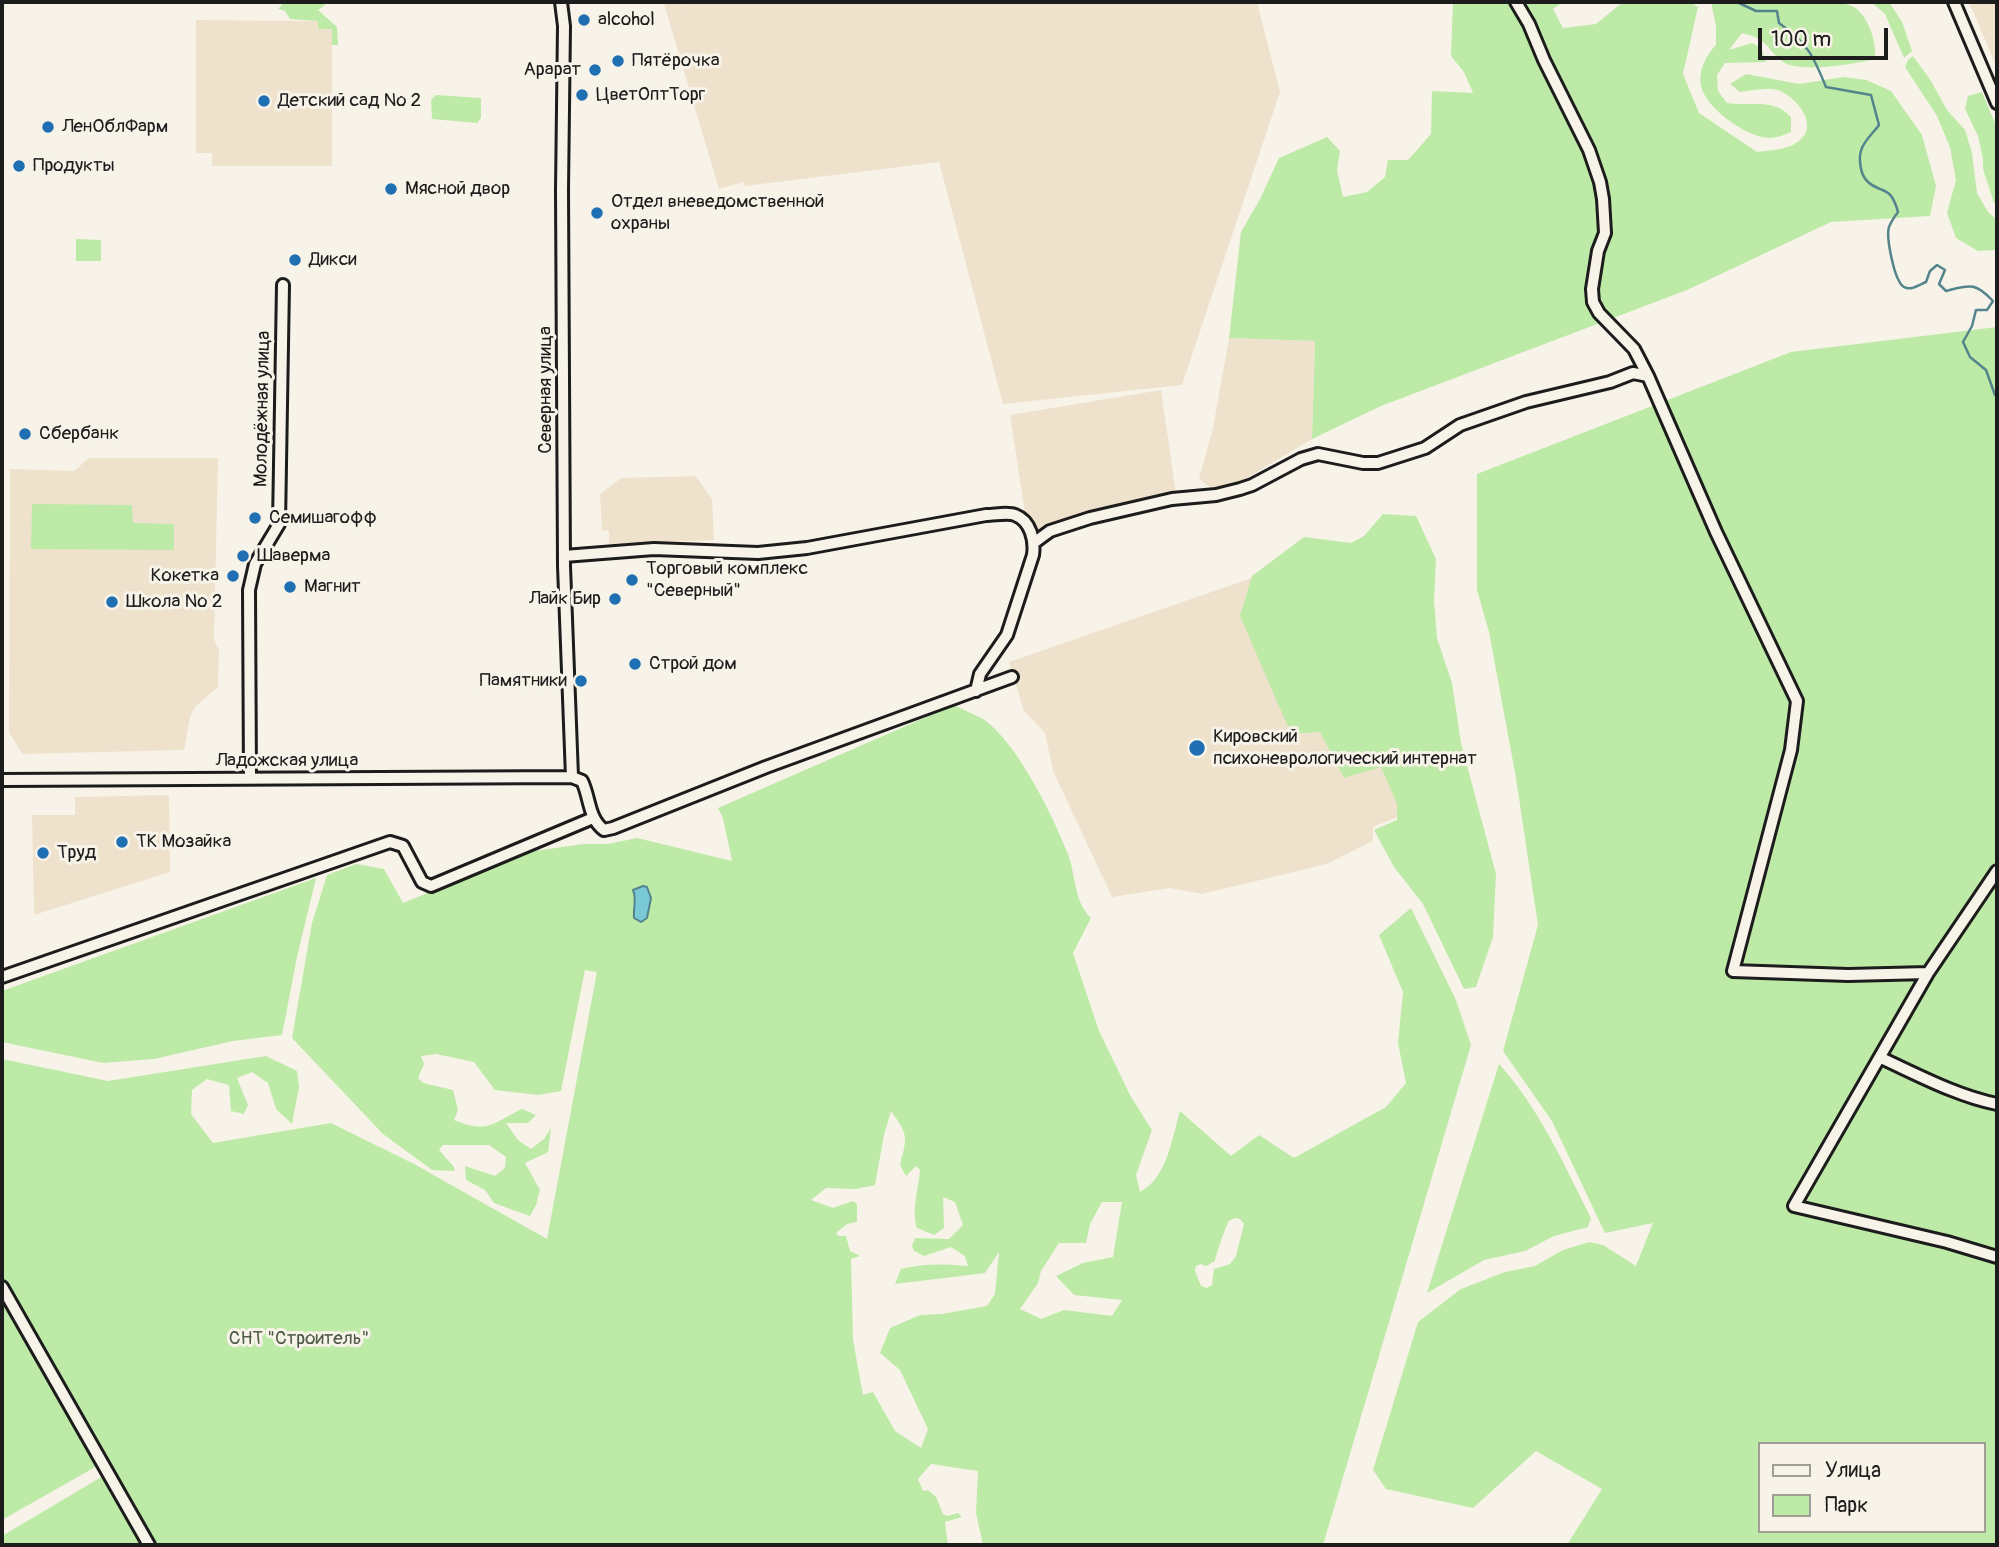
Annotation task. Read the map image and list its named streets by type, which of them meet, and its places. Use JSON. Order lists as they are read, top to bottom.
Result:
{
  "streets": {
    "street": ["Северная улица", "Молодёжная улица", "Ладожская улица"]
  },
  "crossings": [
    ["Северная улица", "Ладожская улица"],
    ["Молодёжная улица", "Ладожская улица"]
  ],
  "parks": ["СНТ \"Строитель\""],
  "places": [
    "alcohol",
    "Пятёрочка",
    "Арарат",
    "ЦветОптТорг",
    "Детский сад № 2",
    "ЛенОблФарм",
    "Продукты",
    "Мясной двор",
    "Отдел вневедомственной охраны",
    "Дикси",
    "Сбербанк",
    "Семишагофф",
    "Шаверма",
    "Кокетка",
    "Торговый комплекс \"Северный\"",
    "Магнит",
    "Лайк Бир",
    "Школа № 2",
    "Строй дом",
    "Памятники",
    "Кировский психоневрологический интернат",
    "ТК Мозайка",
    "Труд"
  ],
  "legend": ["Улица", "Парк"],
  "scale_bar": "100 m"
}
